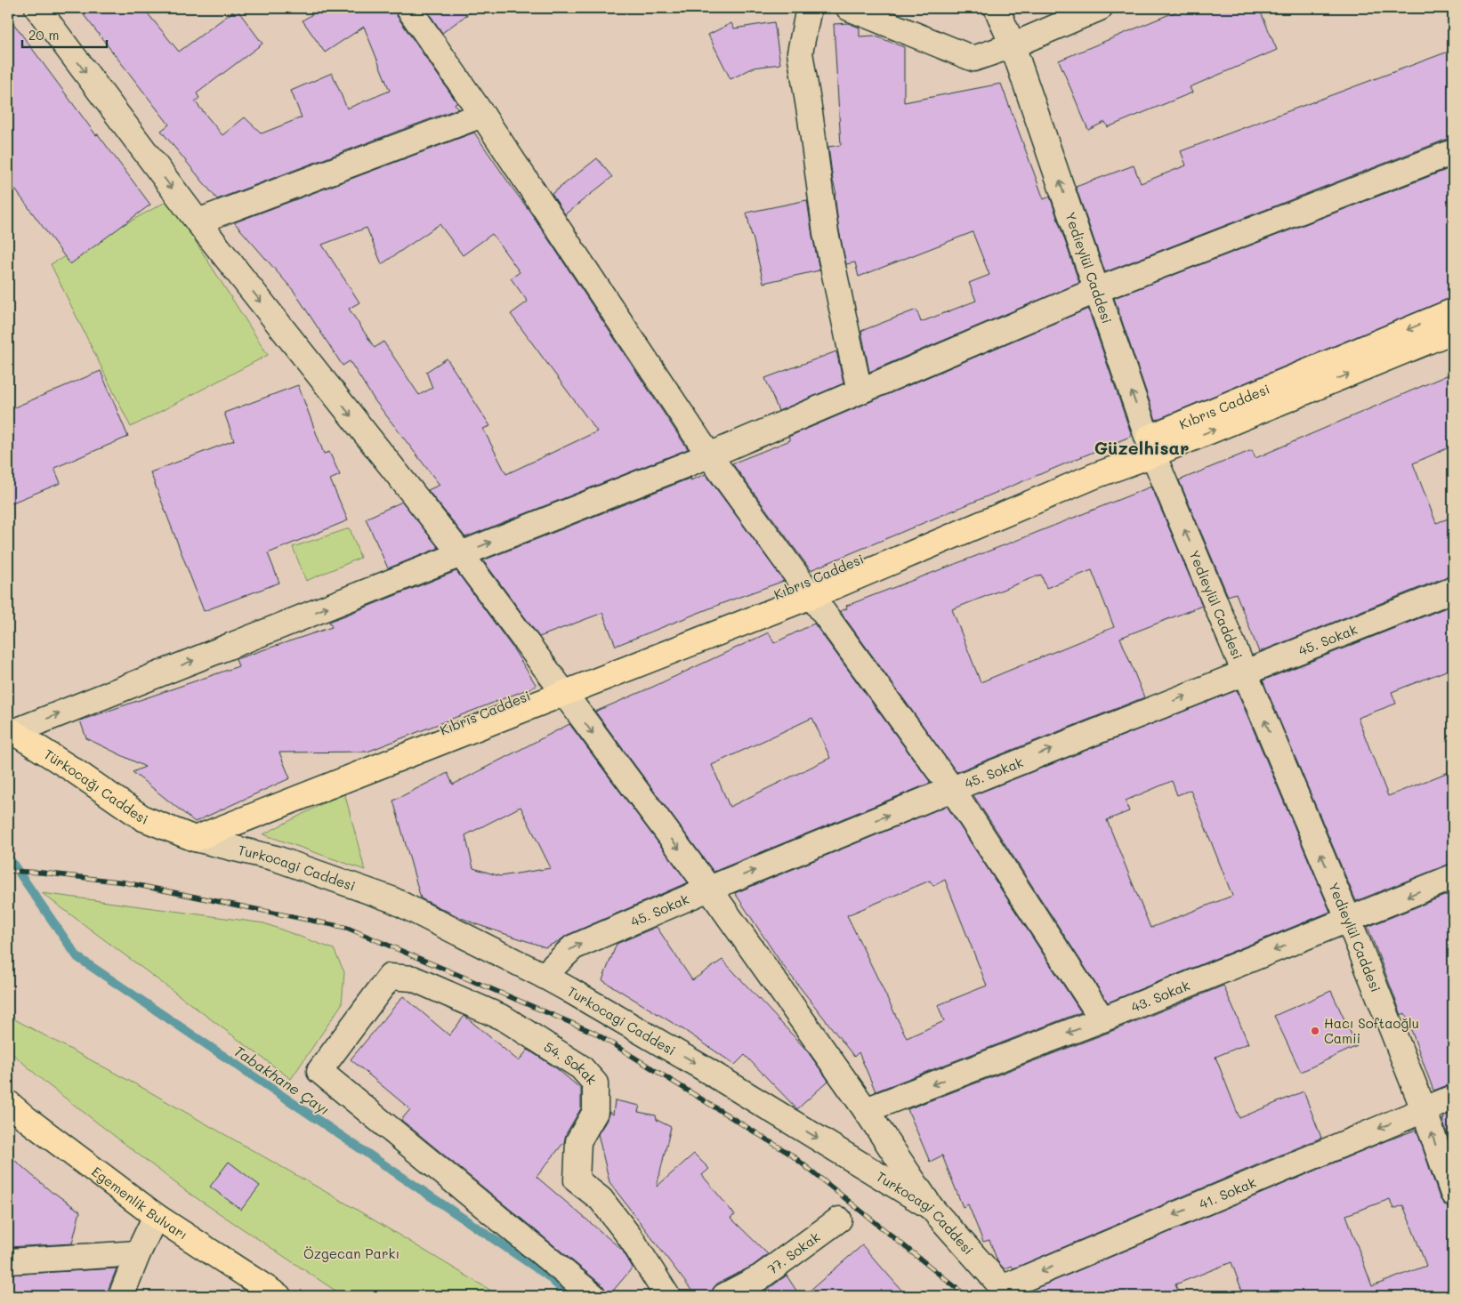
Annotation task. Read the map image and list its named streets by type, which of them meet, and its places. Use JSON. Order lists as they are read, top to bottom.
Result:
{
  "streets": {
    "main road": ["Kıbrıs Caddesi", "Türkocağı Caddesi", "Egemenlik Bulvarı"],
    "street": [
      "Yedieylül Caddesi",
      "45. Sokak",
      "Turkocagi Caddesi",
      "43. Sokak",
      "54. Sokak",
      "41. Sokak",
      "77. Sokak"
    ]
  },
  "crossings": [
    ["Yedieylül Caddesi", "Kıbrıs Caddesi"],
    ["Yedieylül Caddesi", "45. Sokak"],
    ["Yedieylül Caddesi", "43. Sokak"],
    ["Yedieylül Caddesi", "41. Sokak"],
    ["Kıbrıs Caddesi", "Türkocağı Caddesi"],
    ["Kıbrıs Caddesi", "Turkocagi Caddesi"],
    ["45. Sokak", "Turkocagi Caddesi"],
    ["Türkocağı Caddesi", "Turkocagi Caddesi"],
    ["Turkocagi Caddesi", "41. Sokak"]
  ],
  "one_way": [
    "Yedieylül Caddesi",
    "45. Sokak",
    "43. Sokak",
    "41. Sokak"
  ],
  "districts": ["Güzelhisar"],
  "water": ["Tabakhane Çayı"],
  "parks": ["Özgecan Parkı"],
  "places": ["Hacı Softaoğlu Camii"],
  "scale_bar": "20 m"
}
